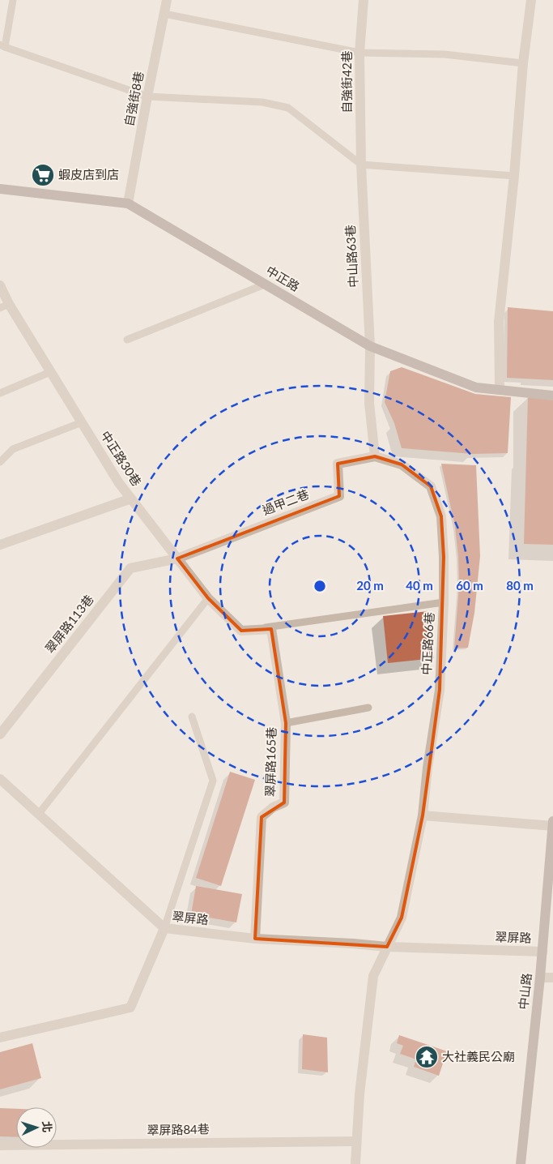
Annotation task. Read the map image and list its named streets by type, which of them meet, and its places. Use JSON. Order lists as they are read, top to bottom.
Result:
{
  "streets": {
    "main road": ["中正路", "中山路"],
    "street": [
      "自強街42巷",
      "自強街8巷",
      "中山路63巷",
      "中正路30巷",
      "過甲二巷",
      "翠屏路113巷",
      "中正路66巷",
      "翠屏路165巷",
      "翠屏路",
      "翠屏路84巷"
    ]
  },
  "crossings": [
    ["自強街42巷", "中山路63巷"],
    ["自強街8巷", "中正路"],
    ["中山路63巷", "中正路"],
    ["中正路30巷", "過甲二巷"],
    ["中正路30巷", "翠屏路113巷"],
    ["中正路30巷", "翠屏路165巷"],
    ["過甲二巷", "翠屏路113巷"],
    ["過甲二巷", "中正路66巷"],
    ["中正路66巷", "翠屏路"],
    ["翠屏路165巷", "翠屏路"],
    ["翠屏路", "中山路"]
  ],
  "places": {
    "supermarket": ["蝦皮店到店"],
    "temple": ["大社義民公廟"]
  },
  "north": "right",
  "rings": [
    "20 m",
    "40 m",
    "60 m",
    "80 m"
  ]
}
